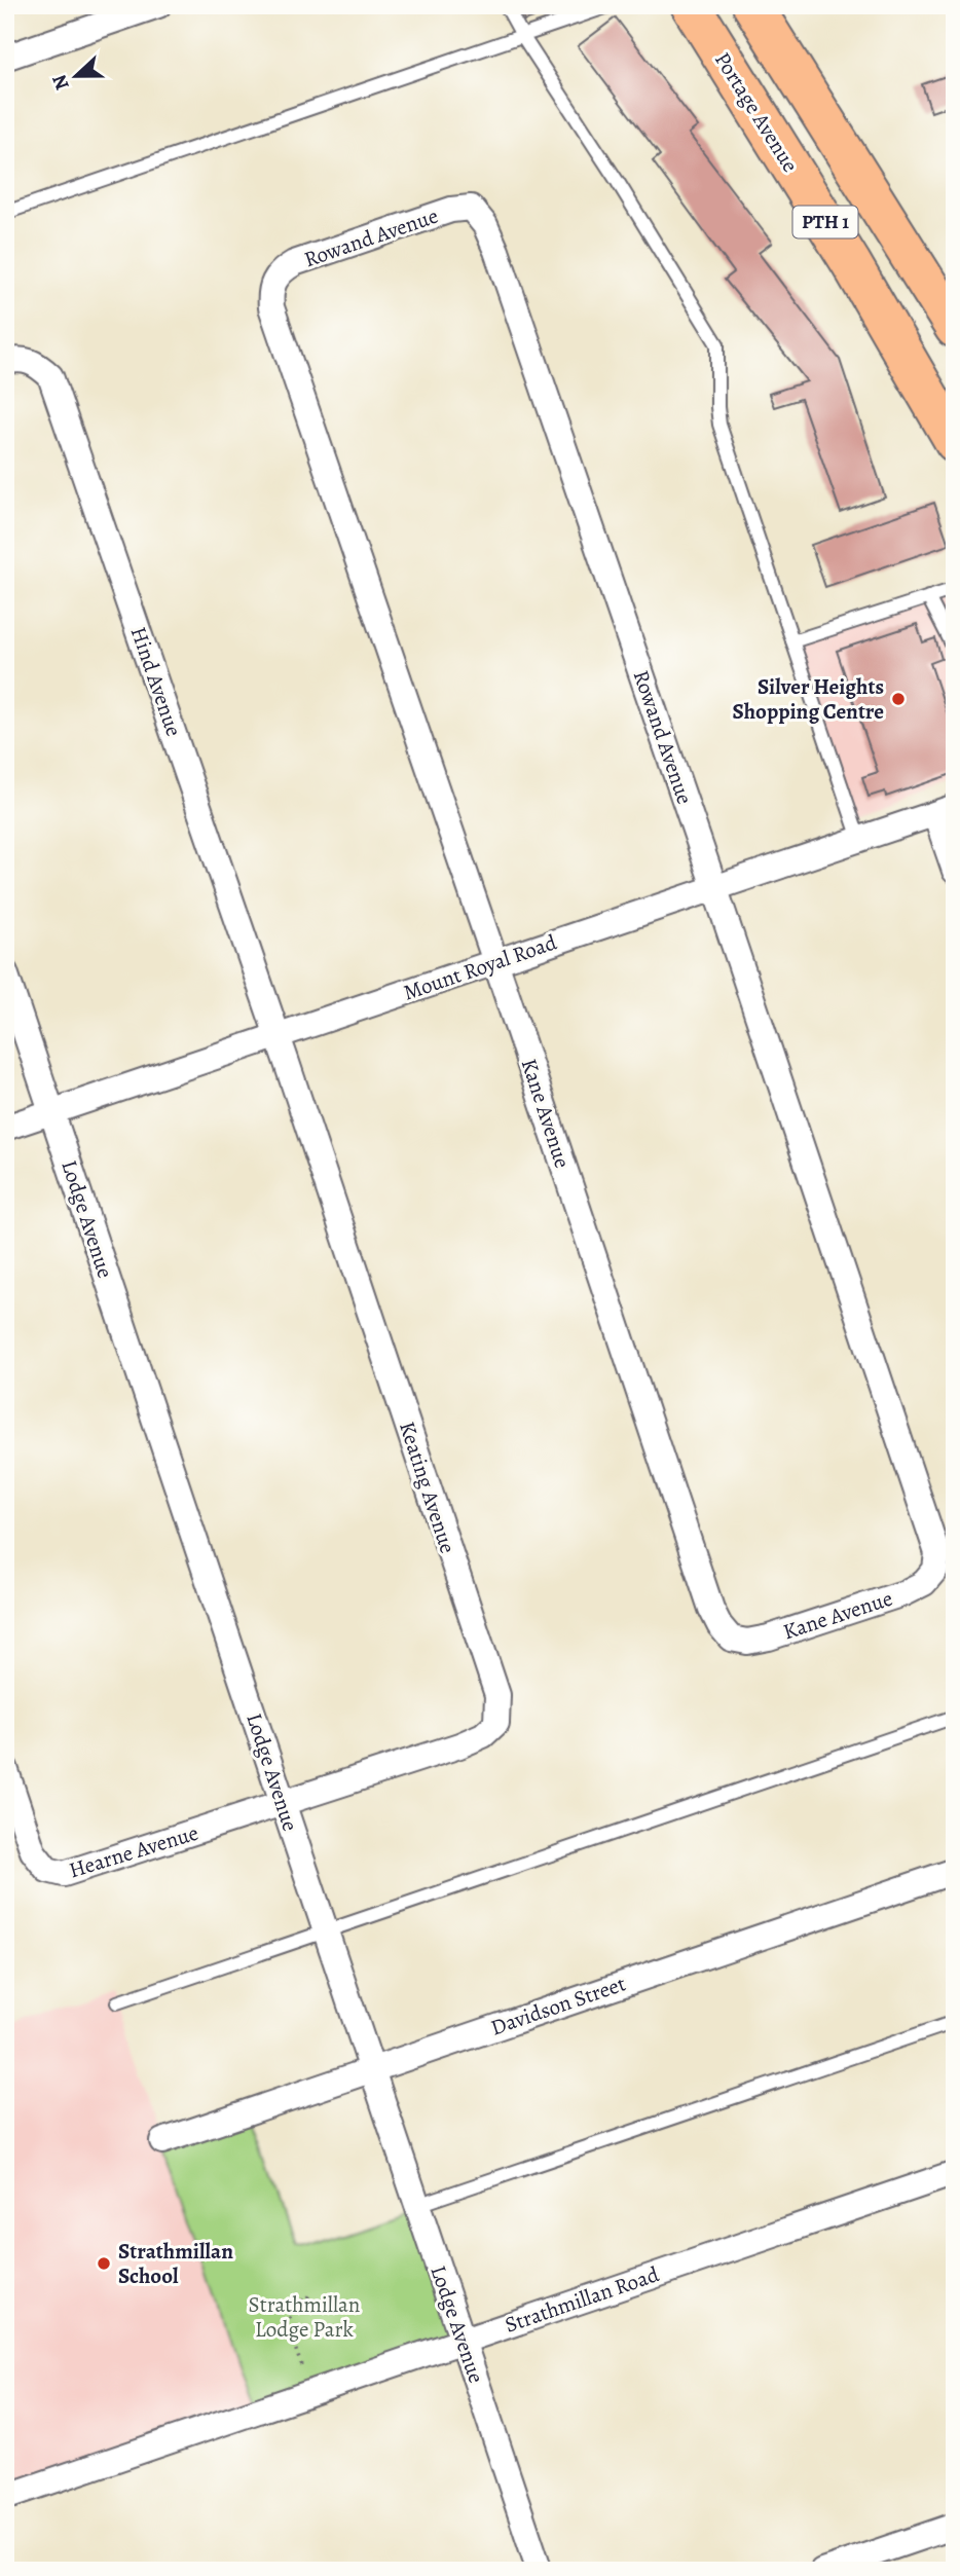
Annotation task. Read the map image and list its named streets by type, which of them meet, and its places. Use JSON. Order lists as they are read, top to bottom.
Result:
{
  "streets": {
    "highway": ["Portage Avenue", "PTH 1"],
    "street": [
      "Rowand Avenue",
      "Hind Avenue",
      "Mount Royal Road",
      "Kane Avenue",
      "Lodge Avenue",
      "Keating Avenue",
      "Hearne Avenue",
      "Davidson Street",
      "Strathmillan Road"
    ]
  },
  "crossings": [
    ["Rowand Avenue", "Mount Royal Road"],
    ["Rowand Avenue", "Kane Avenue"],
    ["Hind Avenue", "Mount Royal Road"],
    ["Hind Avenue", "Keating Avenue"],
    ["Mount Royal Road", "Kane Avenue"],
    ["Mount Royal Road", "Lodge Avenue"],
    ["Mount Royal Road", "Keating Avenue"],
    ["Lodge Avenue", "Keating Avenue"],
    ["Lodge Avenue", "Hearne Avenue"],
    ["Lodge Avenue", "Davidson Street"],
    ["Lodge Avenue", "Strathmillan Road"],
    ["Keating Avenue", "Hearne Avenue"]
  ],
  "parks": ["Strathmillan Lodge Park"],
  "places": ["Silver Heights Shopping Centre", "Strathmillan School"],
  "north": "left"
}
